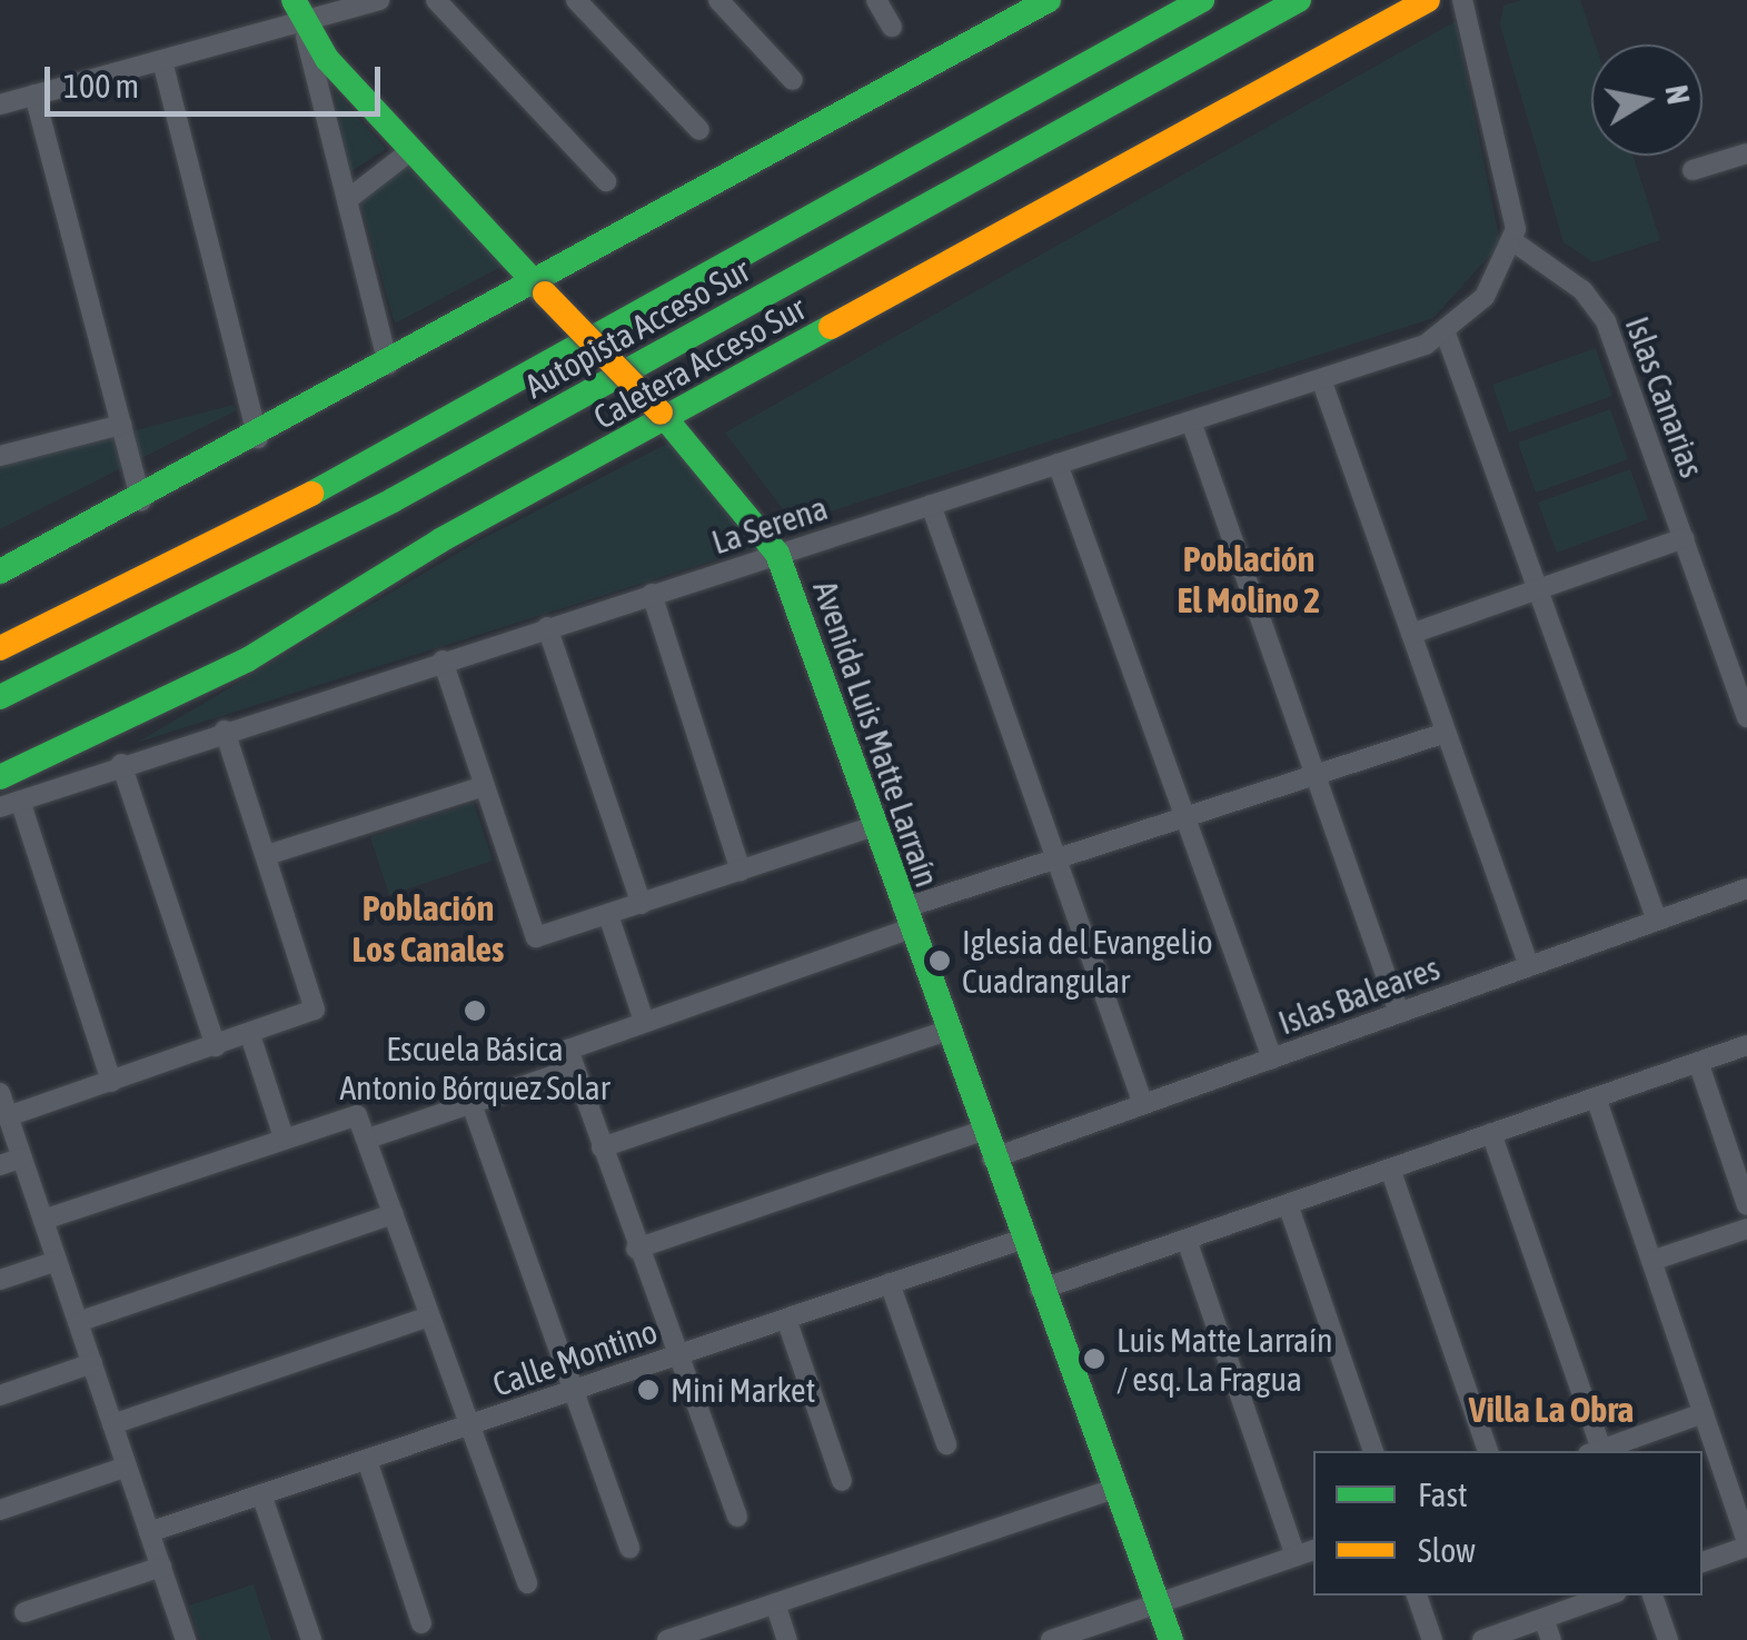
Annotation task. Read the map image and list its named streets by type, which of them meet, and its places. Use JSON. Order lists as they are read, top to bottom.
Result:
{
  "streets": {
    "main road": ["Autopista Acceso Sur", "Caletera Acceso Sur", "Avenida Luis Matte Larraín"],
    "street": [
      "Islas Canarias",
      "La Serena",
      "Islas Baleares",
      "Calle Montino"
    ]
  },
  "crossings": [
    ["Caletera Acceso Sur", "Avenida Luis Matte Larraín"],
    ["Islas Canarias", "La Serena"],
    ["La Serena", "Avenida Luis Matte Larraín"],
    ["Avenida Luis Matte Larraín", "Islas Baleares"],
    ["Avenida Luis Matte Larraín", "Calle Montino"]
  ],
  "districts": ["Población El Molino 2", "Población Los Canales", "Villa La Obra"],
  "places": [
    "Iglesia del Evangelio Cuadrangular",
    "Escuela Básica Antonio Bórquez Solar",
    "Luis Matte Larraín / esq. La Fragua",
    "Mini Market"
  ],
  "legend": ["Fast", "Slow"],
  "scale_bar": "100 m",
  "north": "right"
}
